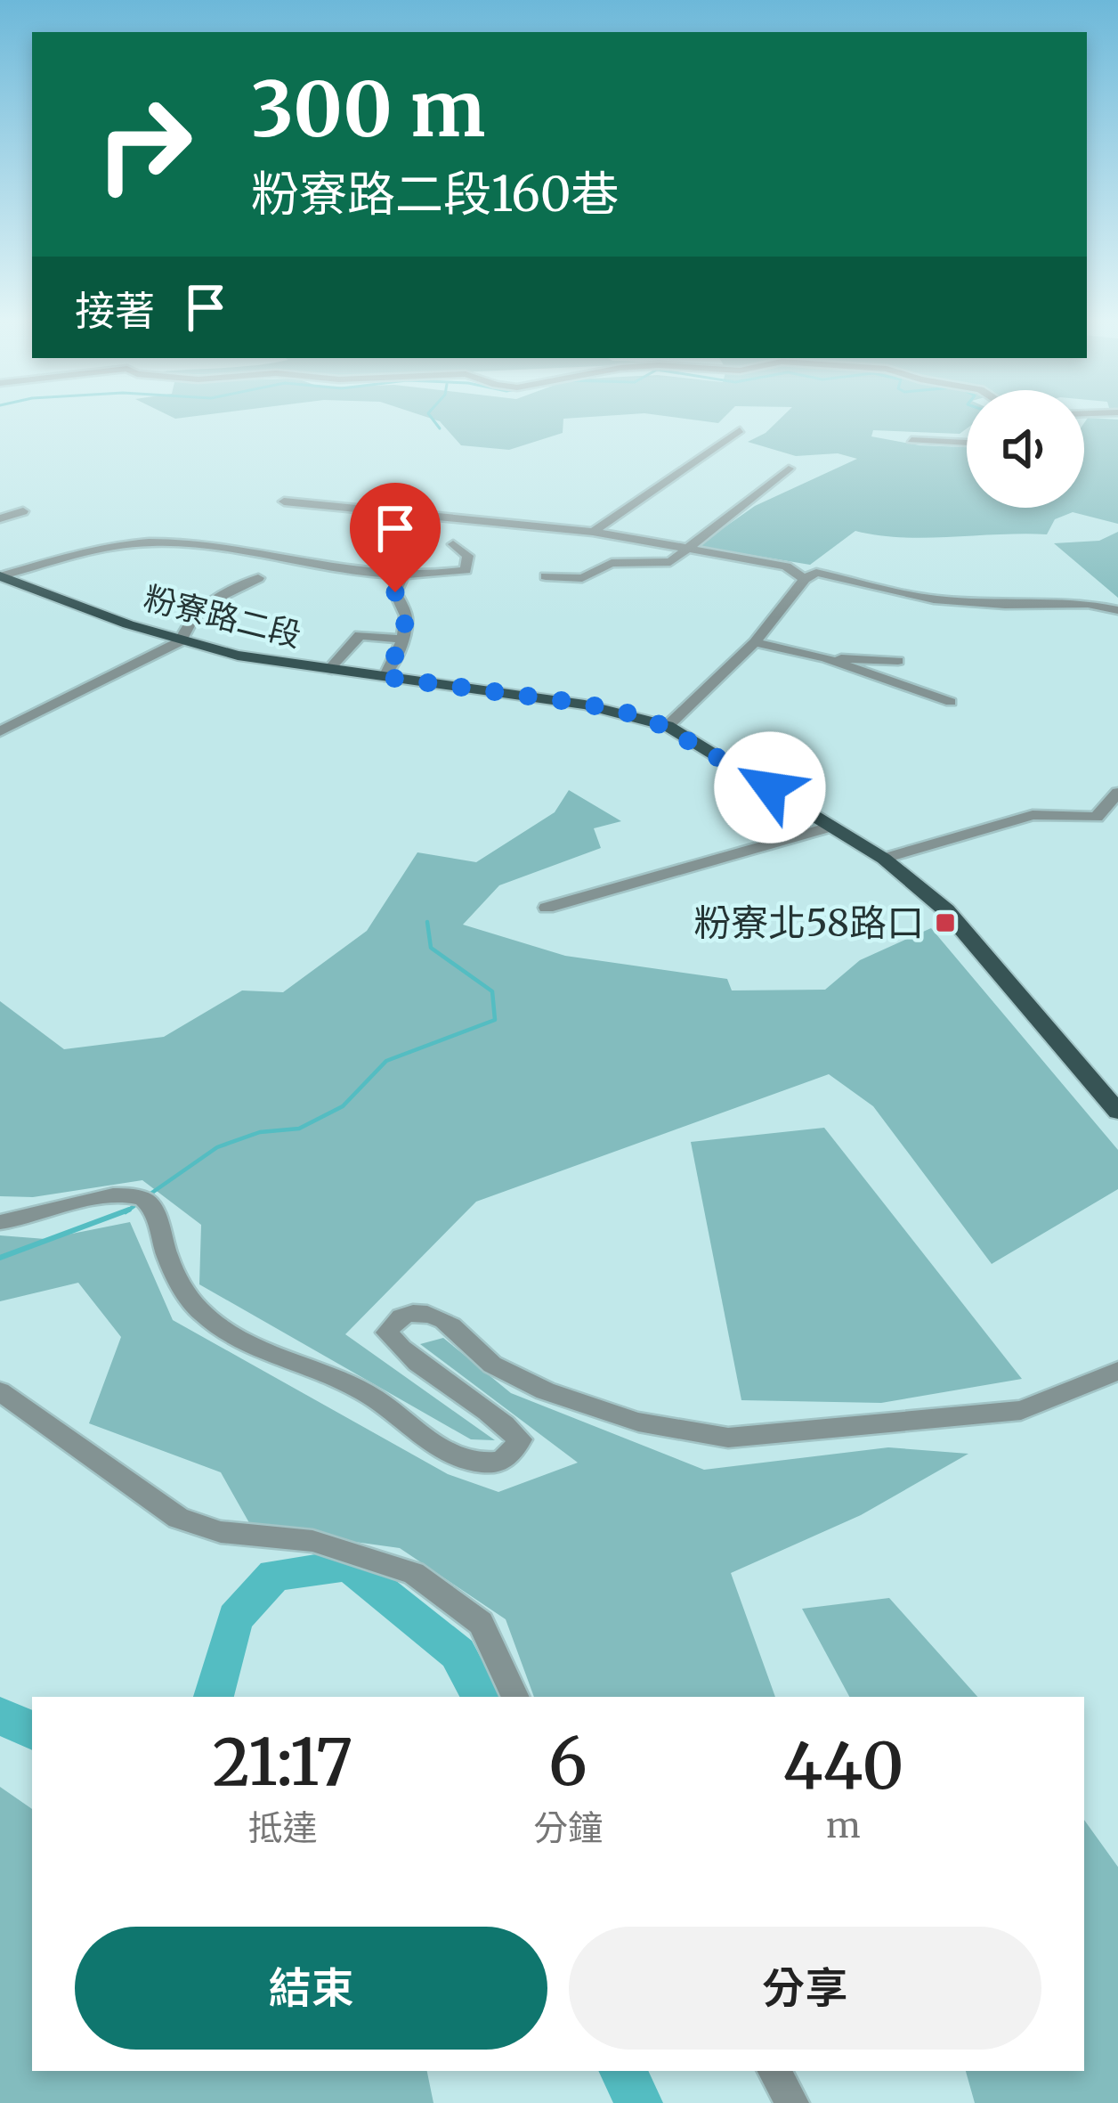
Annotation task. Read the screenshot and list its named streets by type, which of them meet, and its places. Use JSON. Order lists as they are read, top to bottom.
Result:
{
  "streets": {
    "main road": ["粉寮路二段"]
  },
  "places": {
    "transit": ["粉寮北58路口"]
  },
  "page": {
    "turn": ["300 m", "粉寮路二段160巷"],
    "then": "接著",
    "eta": [
      "21:17",
      "抵達",
      "6",
      "分鐘",
      "440",
      "m"
    ],
    "buttons": ["結束", "分享"]
  }
}
